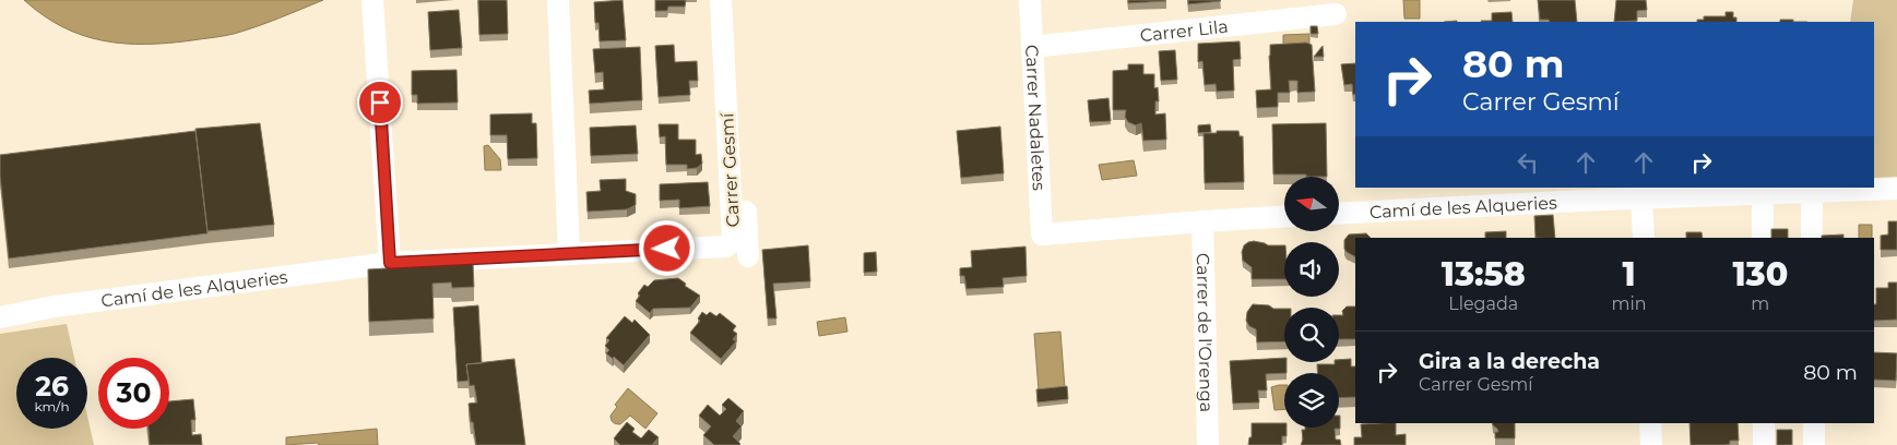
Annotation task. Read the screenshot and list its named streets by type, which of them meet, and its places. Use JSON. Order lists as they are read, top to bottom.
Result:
{
  "streets": {
    "street": [
      "Carrer Lila",
      "Carrer Nadaletes",
      "Carrer Gesmí",
      "Camí de les Alqueries",
      "Carrer de l'Orenga"
    ]
  },
  "crossings": [
    ["Carrer Lila", "Carrer Nadaletes"],
    ["Carrer Nadaletes", "Carrer de l'Orenga"],
    ["Carrer Gesmí", "Camí de les Alqueries"]
  ],
  "north": "left",
  "page": {
    "turn": ["80 m", "Carrer Gesmí"],
    "eta": [
      "13:58",
      "Llegada",
      "1",
      "min",
      "130",
      "m"
    ],
    "list": [
      {
        "name": "Gira a la derecha",
        "note": "Carrer Gesmí",
        "value": "80 m"
      }
    ],
    "speed": "26 km/h",
    "limit": "30"
  }
}
